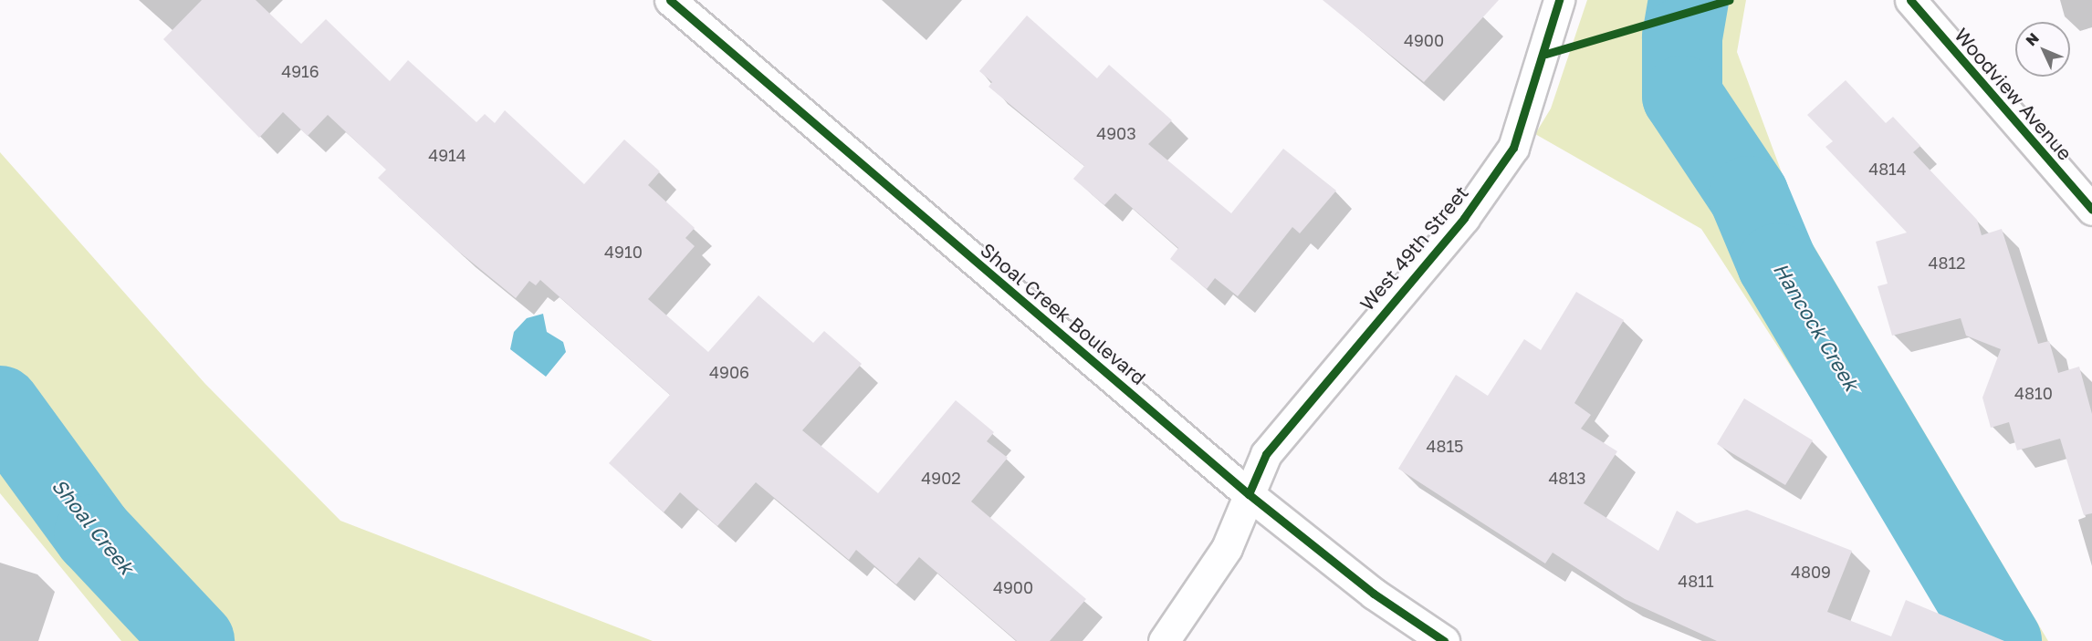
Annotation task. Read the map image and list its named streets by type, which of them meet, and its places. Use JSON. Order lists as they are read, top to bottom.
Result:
{
  "streets": {
    "street": ["Woodview Avenue", "West 49th Street", "Shoal Creek Boulevard"]
  },
  "crossings": [
    ["West 49th Street", "Shoal Creek Boulevard"]
  ],
  "water": ["Hancock Creek", "Shoal Creek"],
  "house_numbers": [
    "4900",
    "4916",
    "4903",
    "4914",
    "4814",
    "4910",
    "4812",
    "4906",
    "4810",
    "4815",
    "4902",
    "4813",
    "4809",
    "4811",
    "4900"
  ],
  "north": "top left"
}
